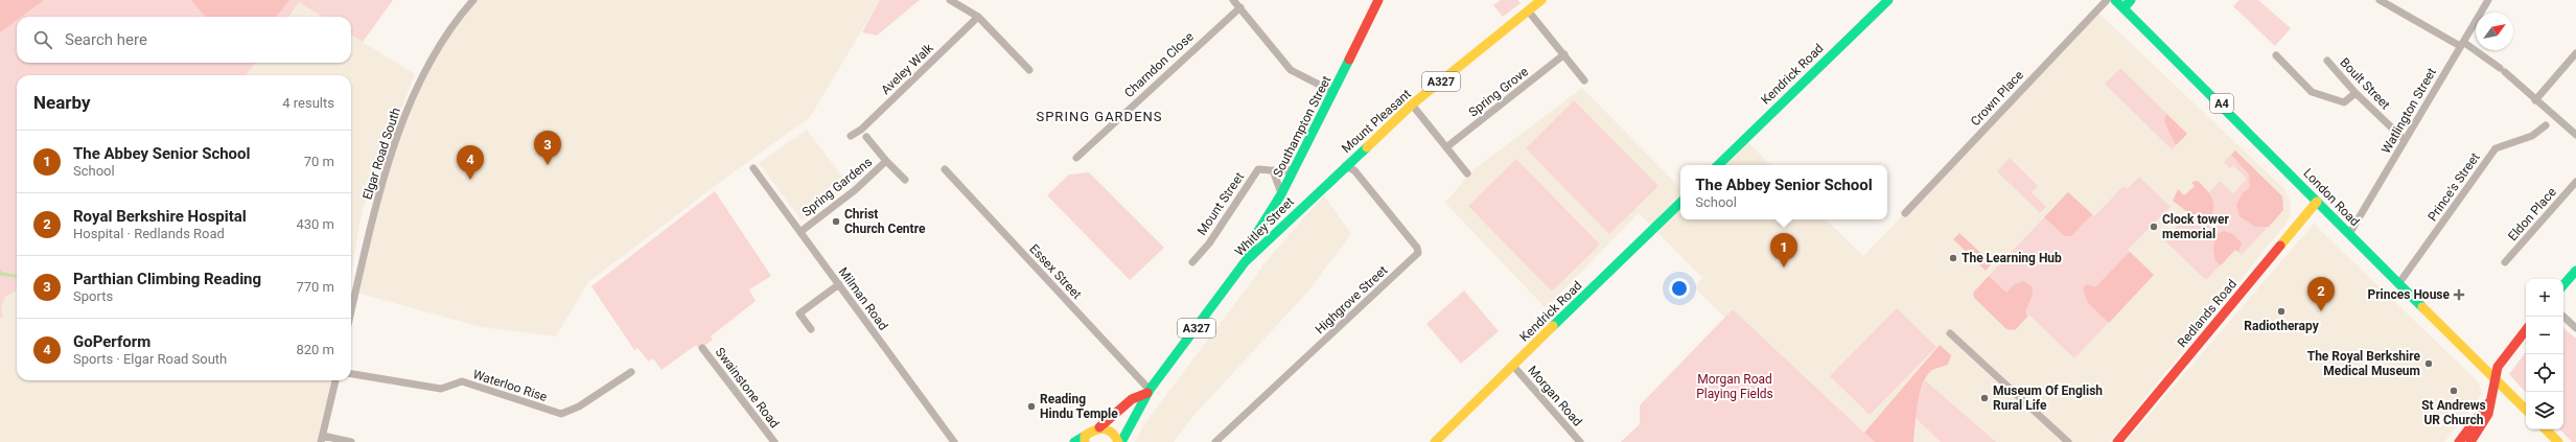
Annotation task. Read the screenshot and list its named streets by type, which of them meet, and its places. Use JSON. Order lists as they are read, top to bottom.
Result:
{
  "streets": {
    "main road": [
      "Kendrick Road",
      "A327",
      "A4",
      "Mount Pleasant",
      "Southampton Street",
      "London Road",
      "Whitley Street",
      "Redlands Road"
    ],
    "street": [
      "Charndon Close",
      "Aveley Walk",
      "Boult Street",
      "Spring Grove",
      "Crown Place",
      "Watlington Street",
      "Elgar Road South",
      "Spring Gardens",
      "Prince's Street",
      "Mount Street",
      "Eldon Place",
      "Essex Street",
      "Milman Road",
      "Highgrove Street",
      "Waterloo Rise",
      "Swainstone Road",
      "Morgan Road"
    ]
  },
  "crossings": [
    ["Kendrick Road", "Morgan Road"],
    ["Boult Street", "Watlington Street"],
    ["Watlington Street", "London Road"],
    ["Mount Pleasant", "Whitley Street"],
    ["Mount Pleasant", "Highgrove Street"],
    ["Southampton Street", "Mount Street"],
    ["Southampton Street", "Whitley Street"],
    ["Spring Gardens", "Milman Road"],
    ["Prince's Street", "London Road"],
    ["London Road", "Redlands Road"],
    ["Whitley Street", "Essex Street"],
    ["Whitley Street", "Highgrove Street"]
  ],
  "districts": ["SPRING GARDENS"],
  "parks": ["Morgan Road Playing Fields"],
  "places": {
    "other": [
      "Christ Church Centre",
      "Clock tower memorial",
      "The Learning Hub",
      "Radiotherapy",
      "The Royal Berkshire Medical Museum",
      "St Andrews UR Church",
      "Museum Of English Rural Life",
      "Reading Hindu Temple"
    ],
    "health": ["Princes House"]
  },
  "north": "top right",
  "page": {
    "search": "Search here",
    "heading": ["Nearby", "4 results"],
    "list": [
      {
        "mark": "1",
        "name": "The Abbey Senior School",
        "note": "School",
        "value": "70 m"
      },
      {
        "mark": "2",
        "name": "Royal Berkshire Hospital",
        "note": "Hospital · Redlands Road",
        "value": "430 m"
      },
      {
        "mark": "3",
        "name": "Parthian Climbing Reading",
        "note": "Sports",
        "value": "770 m"
      },
      {
        "mark": "4",
        "name": "GoPerform",
        "note": "Sports · Elgar Road South",
        "value": "820 m"
      }
    ],
    "pins": [
      "3",
      "4",
      "1",
      "2"
    ],
    "popup": ["The Abbey Senior School", "School"],
    "map_buttons": ["+", "−"]
  }
}
